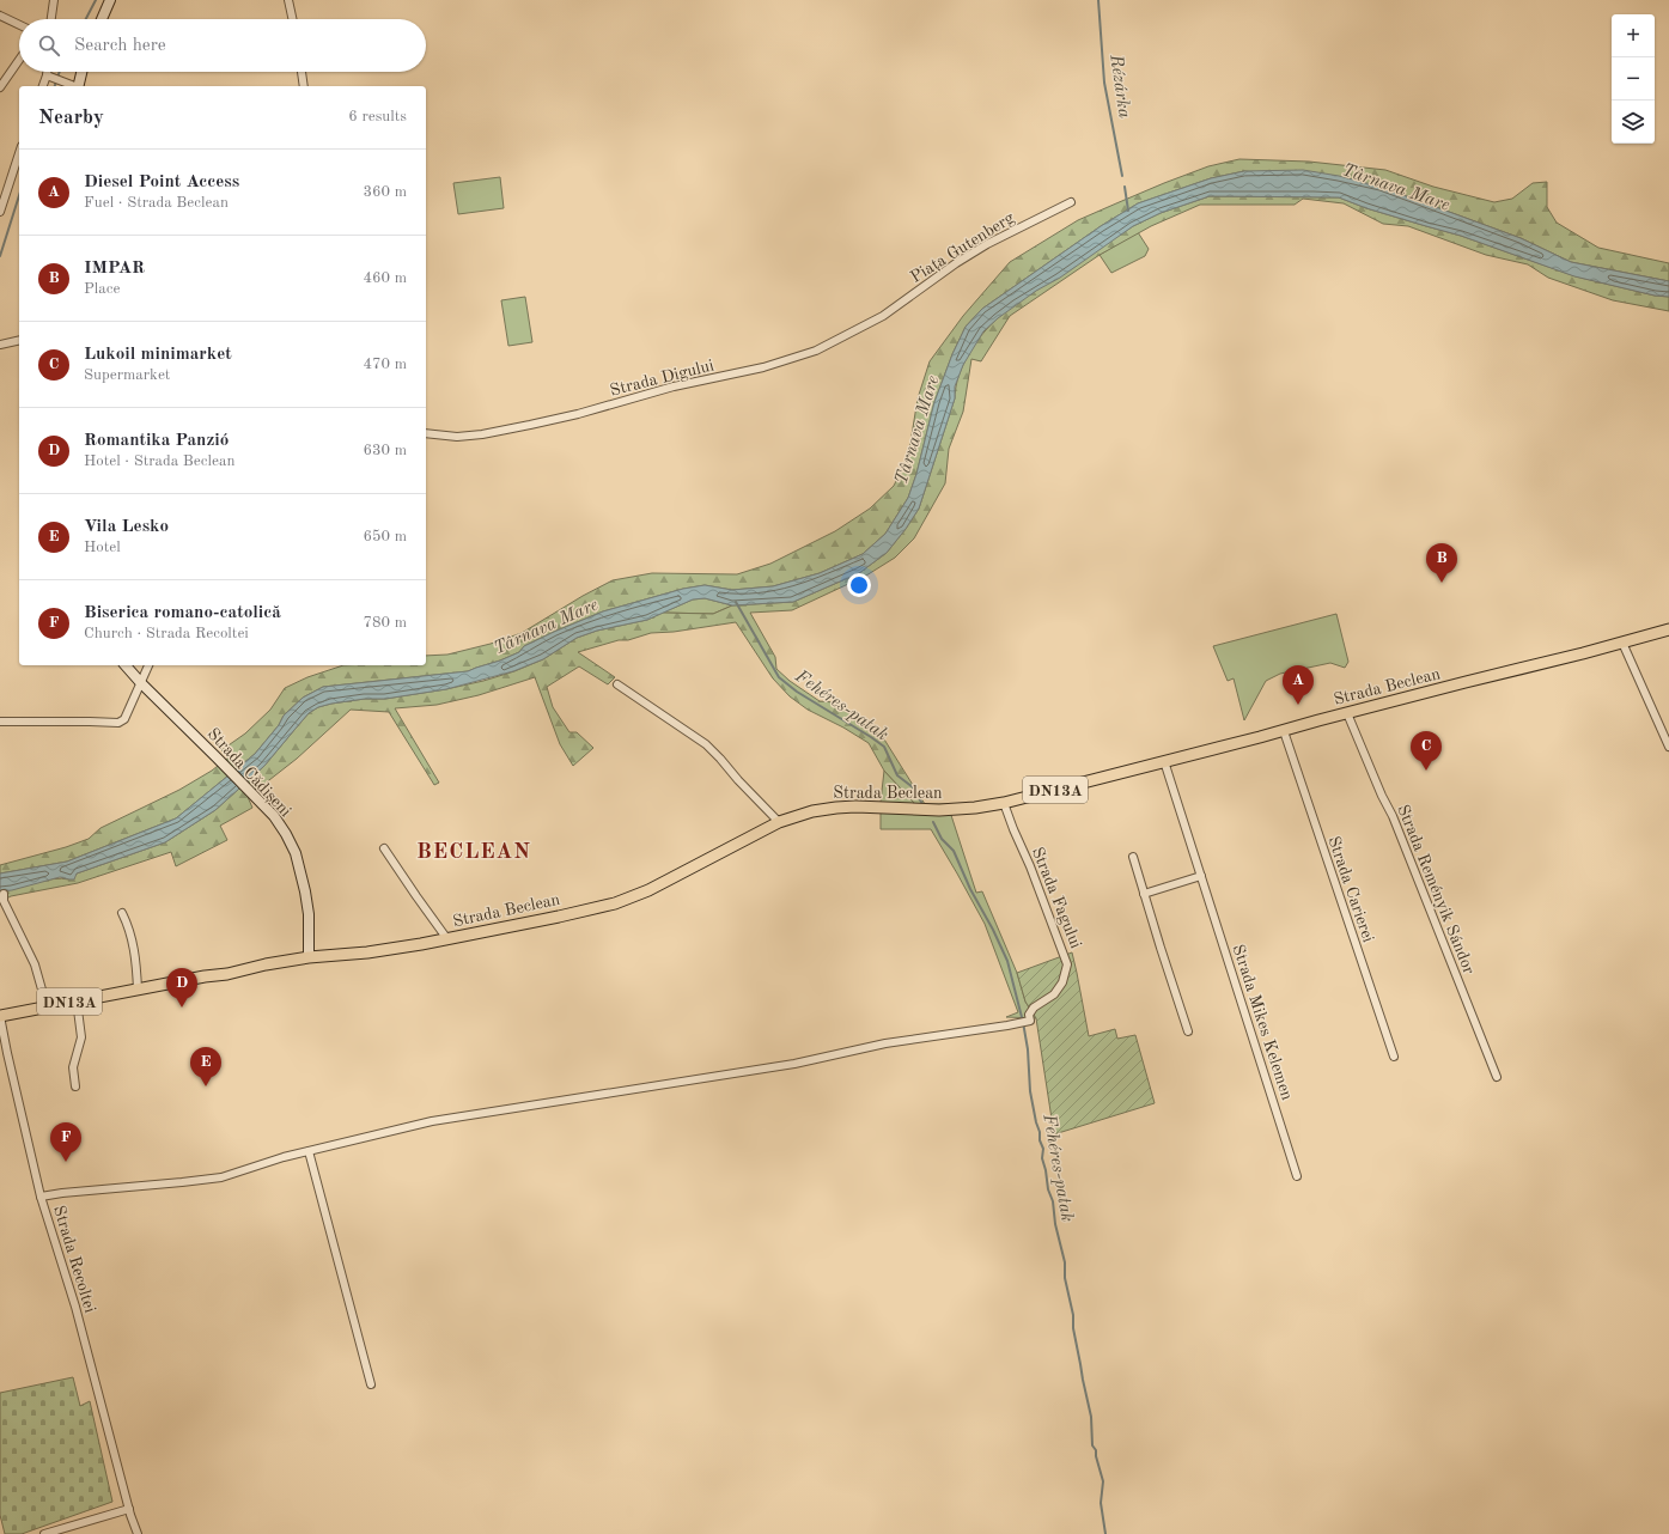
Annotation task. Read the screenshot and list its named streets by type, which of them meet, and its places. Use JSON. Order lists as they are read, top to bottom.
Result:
{
  "streets": {
    "main road": ["Strada Beclean", "Strada Cădișeni", "DN13A"],
    "street": [
      "Piața Gutenberg",
      "Strada Digului",
      "Strada Carierei",
      "Strada Reményik Sándor",
      "Strada Fagului",
      "Strada Mikes Kelemen",
      "Strada Recoltei"
    ]
  },
  "crossings": [
    ["Piața Gutenberg", "Strada Digului"],
    ["Strada Beclean", "Strada Cădișeni"],
    ["Strada Beclean", "Strada Carierei"],
    ["Strada Beclean", "Strada Reményik Sándor"],
    ["Strada Beclean", "Strada Fagului"],
    ["Strada Beclean", "Strada Mikes Kelemen"],
    ["Strada Beclean", "Strada Recoltei"]
  ],
  "districts": ["BECLEAN"],
  "water": ["Rézárka", "Târnava Mare", "Fehéres-patak"],
  "page": {
    "map_buttons": ["+", "−"],
    "search": "Search here",
    "heading": ["Nearby", "6 results"],
    "list": [
      {
        "mark": "A",
        "name": "Diesel Point Access",
        "note": "Fuel · Strada Beclean",
        "value": "360 m"
      },
      {
        "mark": "B",
        "name": "IMPAR",
        "note": "Place",
        "value": "460 m"
      },
      {
        "mark": "C",
        "name": "Lukoil minimarket",
        "note": "Supermarket",
        "value": "470 m"
      },
      {
        "mark": "D",
        "name": "Romantika Panzió",
        "note": "Hotel · Strada Beclean",
        "value": "630 m"
      },
      {
        "mark": "E",
        "name": "Vila Lesko",
        "note": "Hotel",
        "value": "650 m"
      },
      {
        "mark": "F",
        "name": "Biserica romano-catolică",
        "note": "Church · Strada Recoltei",
        "value": "780 m"
      }
    ],
    "pins": [
      "B",
      "A",
      "C",
      "D",
      "E",
      "F"
    ]
  }
}
